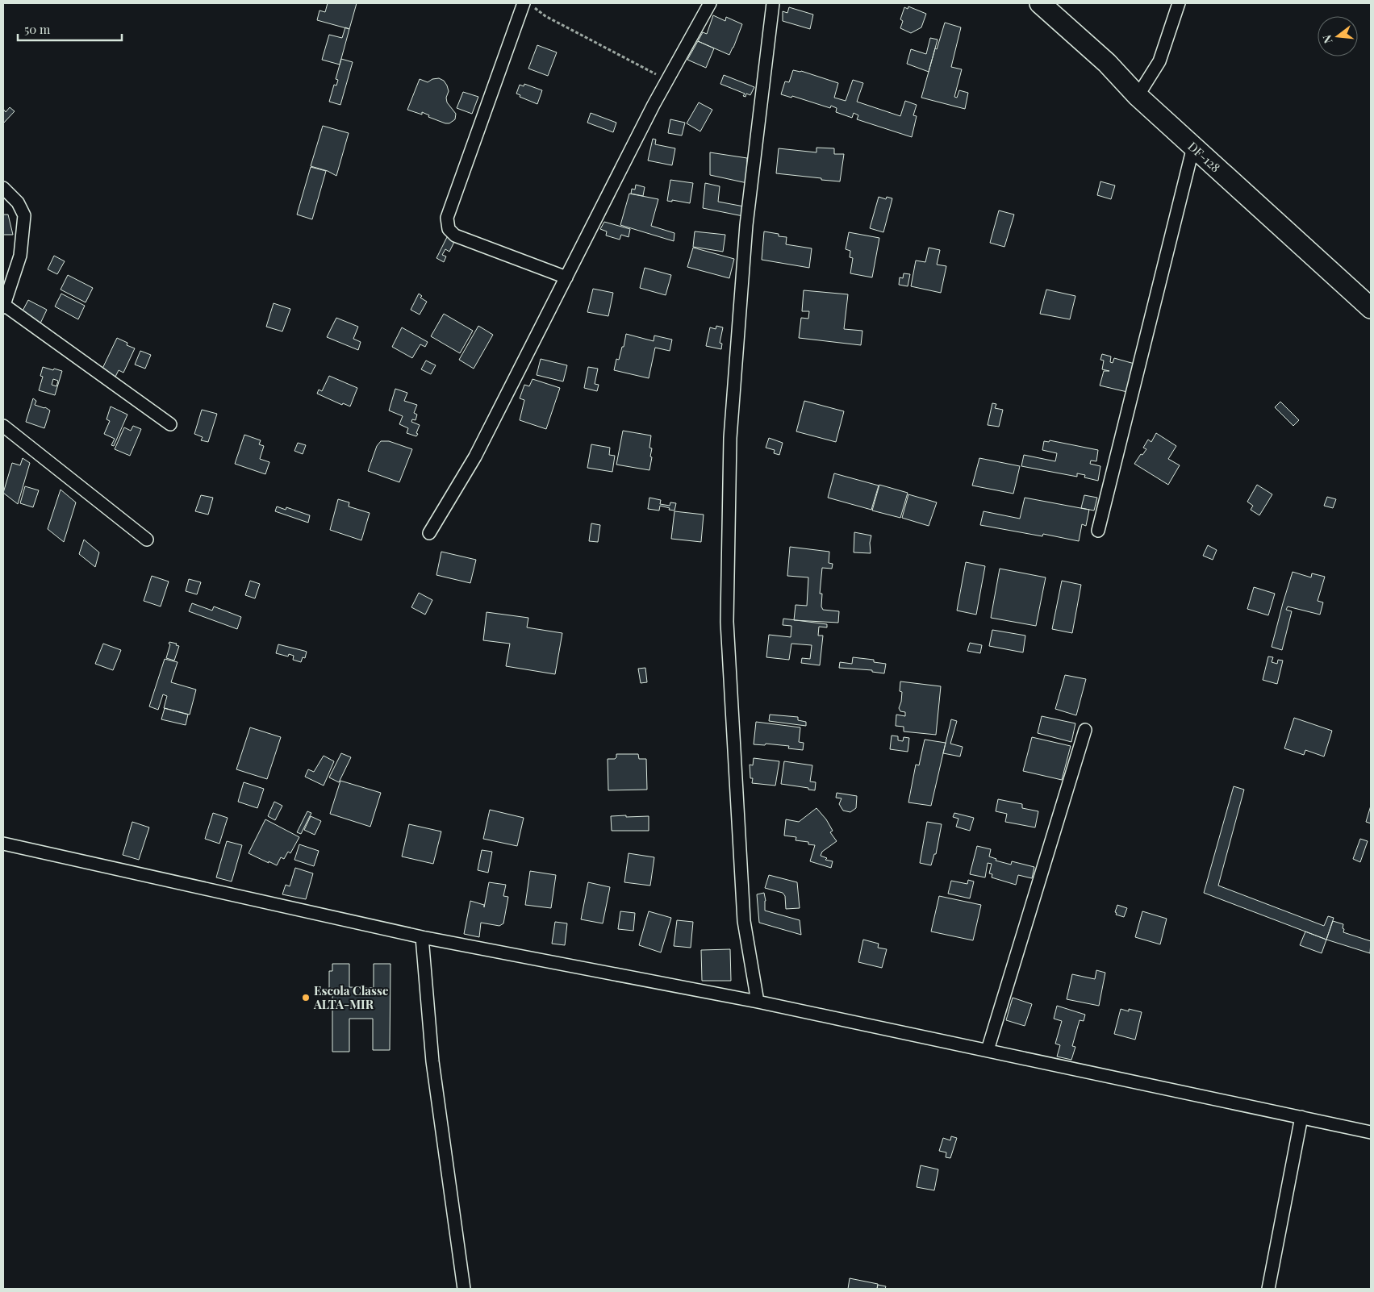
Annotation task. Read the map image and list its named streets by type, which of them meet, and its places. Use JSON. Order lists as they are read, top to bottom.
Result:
{
  "streets": {
    "main road": ["DF-128"]
  },
  "places": ["Escola Classe ALTA-MIR"],
  "scale_bar": "50 m",
  "north": "left"
}
